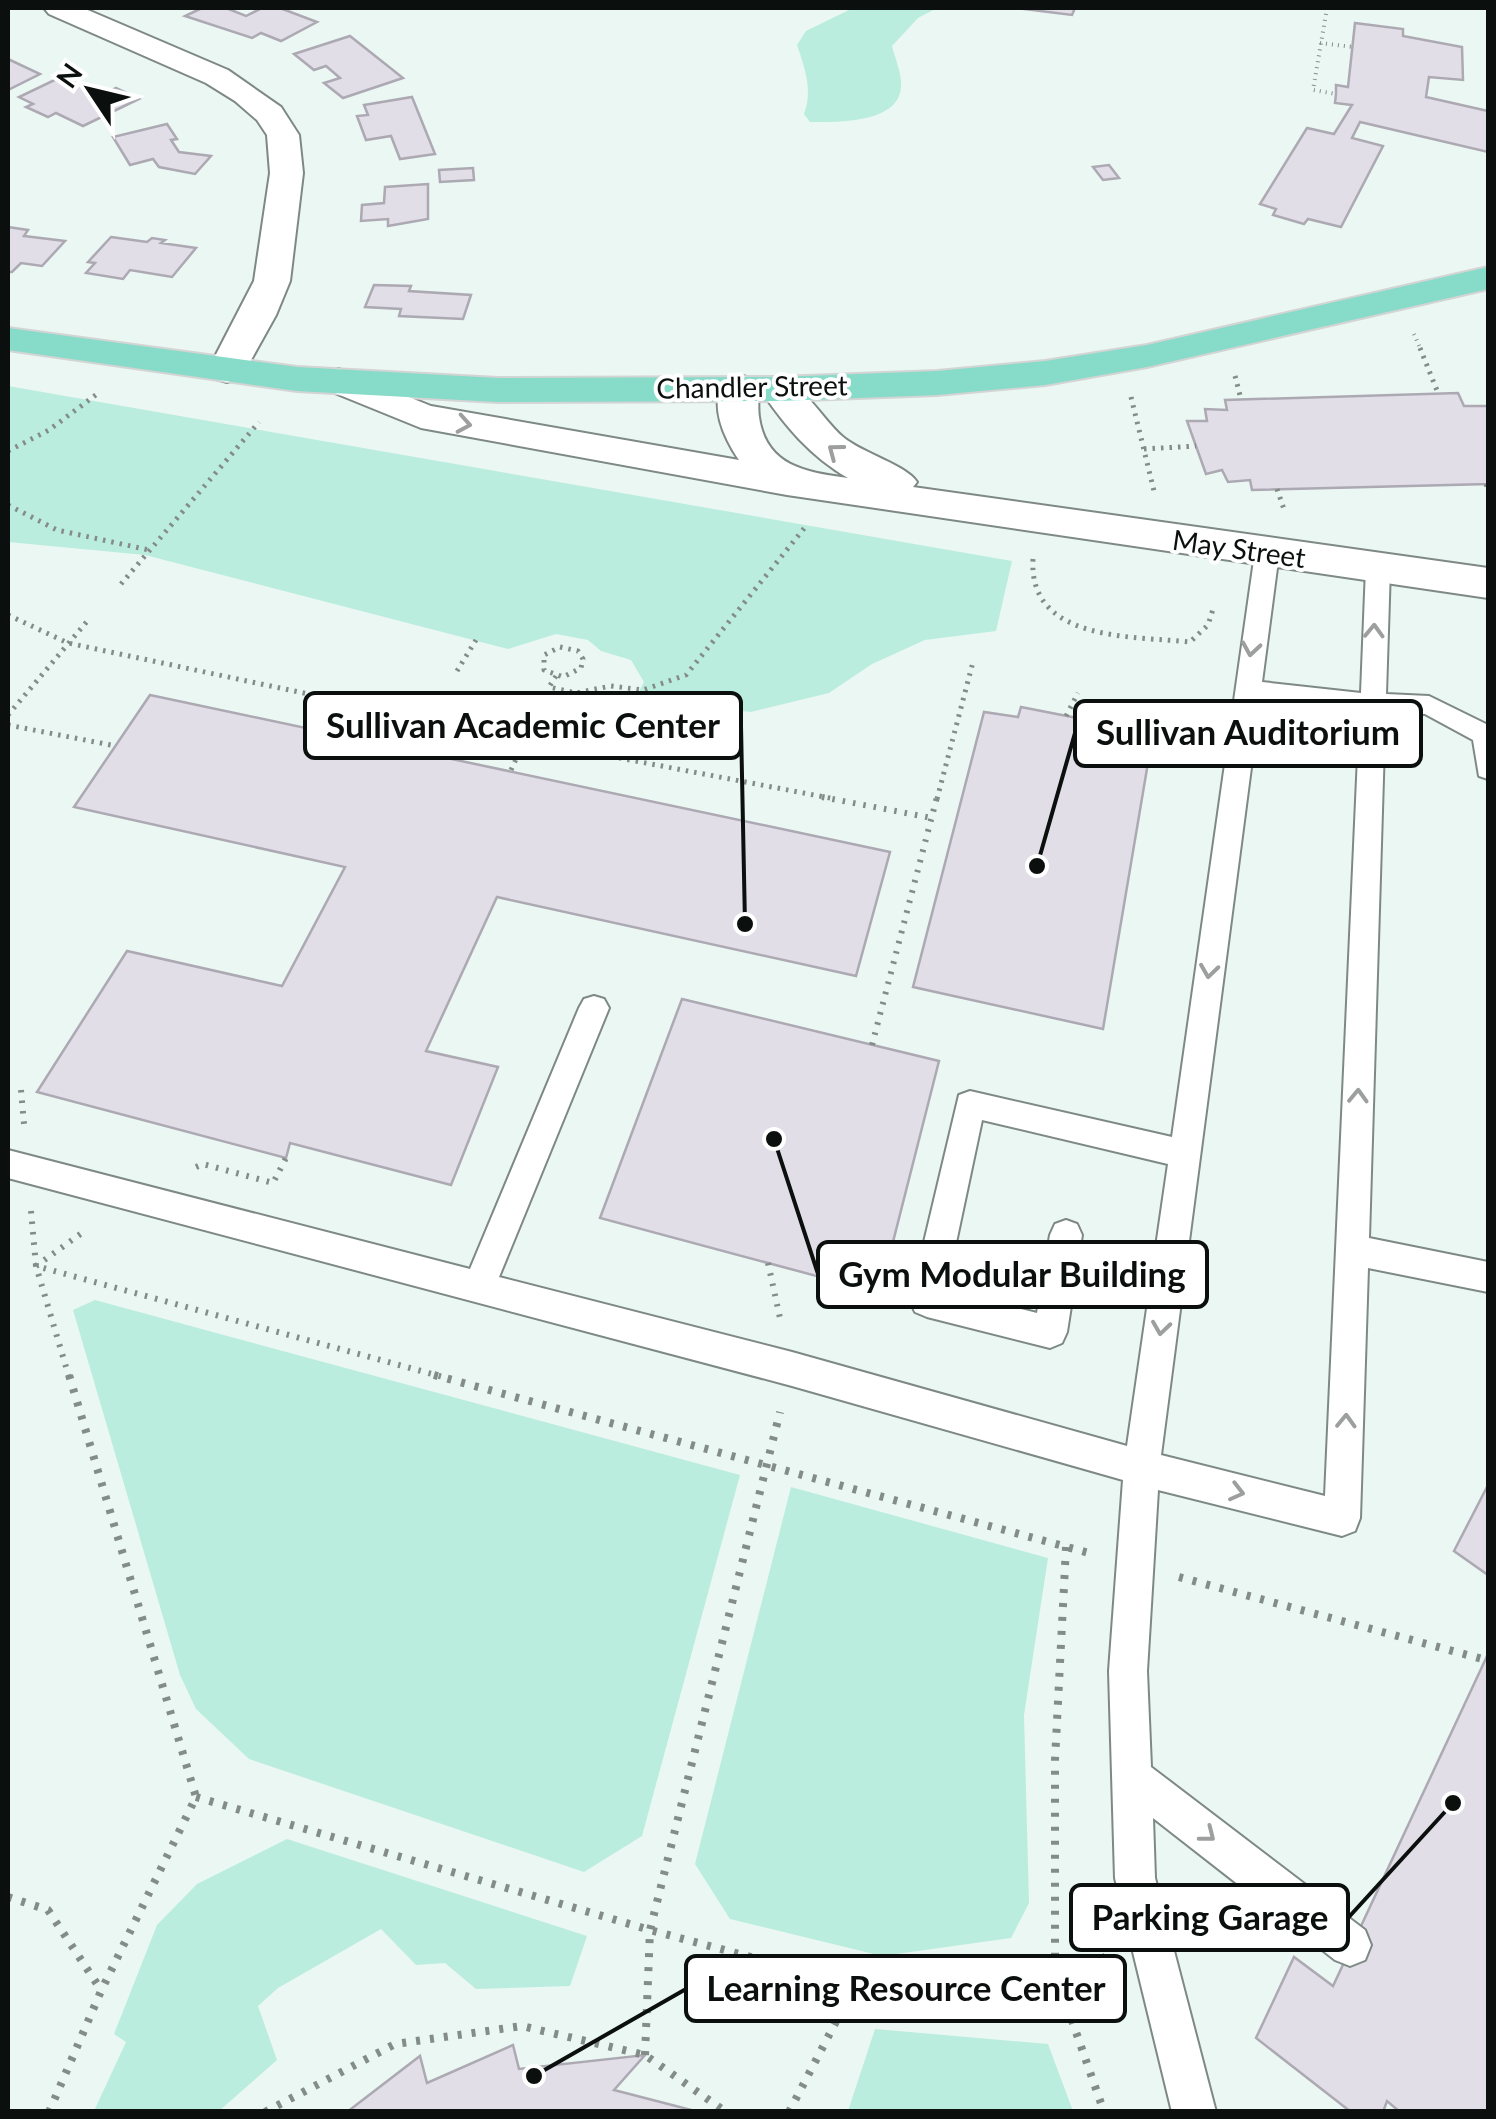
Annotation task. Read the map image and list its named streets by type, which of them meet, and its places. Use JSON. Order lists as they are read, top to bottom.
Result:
{
  "streets": {
    "main road": ["Chandler Street"],
    "street": ["May Street"]
  },
  "crossings": [
    ["Chandler Street", "May Street"]
  ],
  "places": [
    "Sullivan Auditorium",
    "Sullivan Academic Center",
    "Gym Modular Building",
    "Parking Garage",
    "Learning Resource Center"
  ],
  "north": "top left"
}
